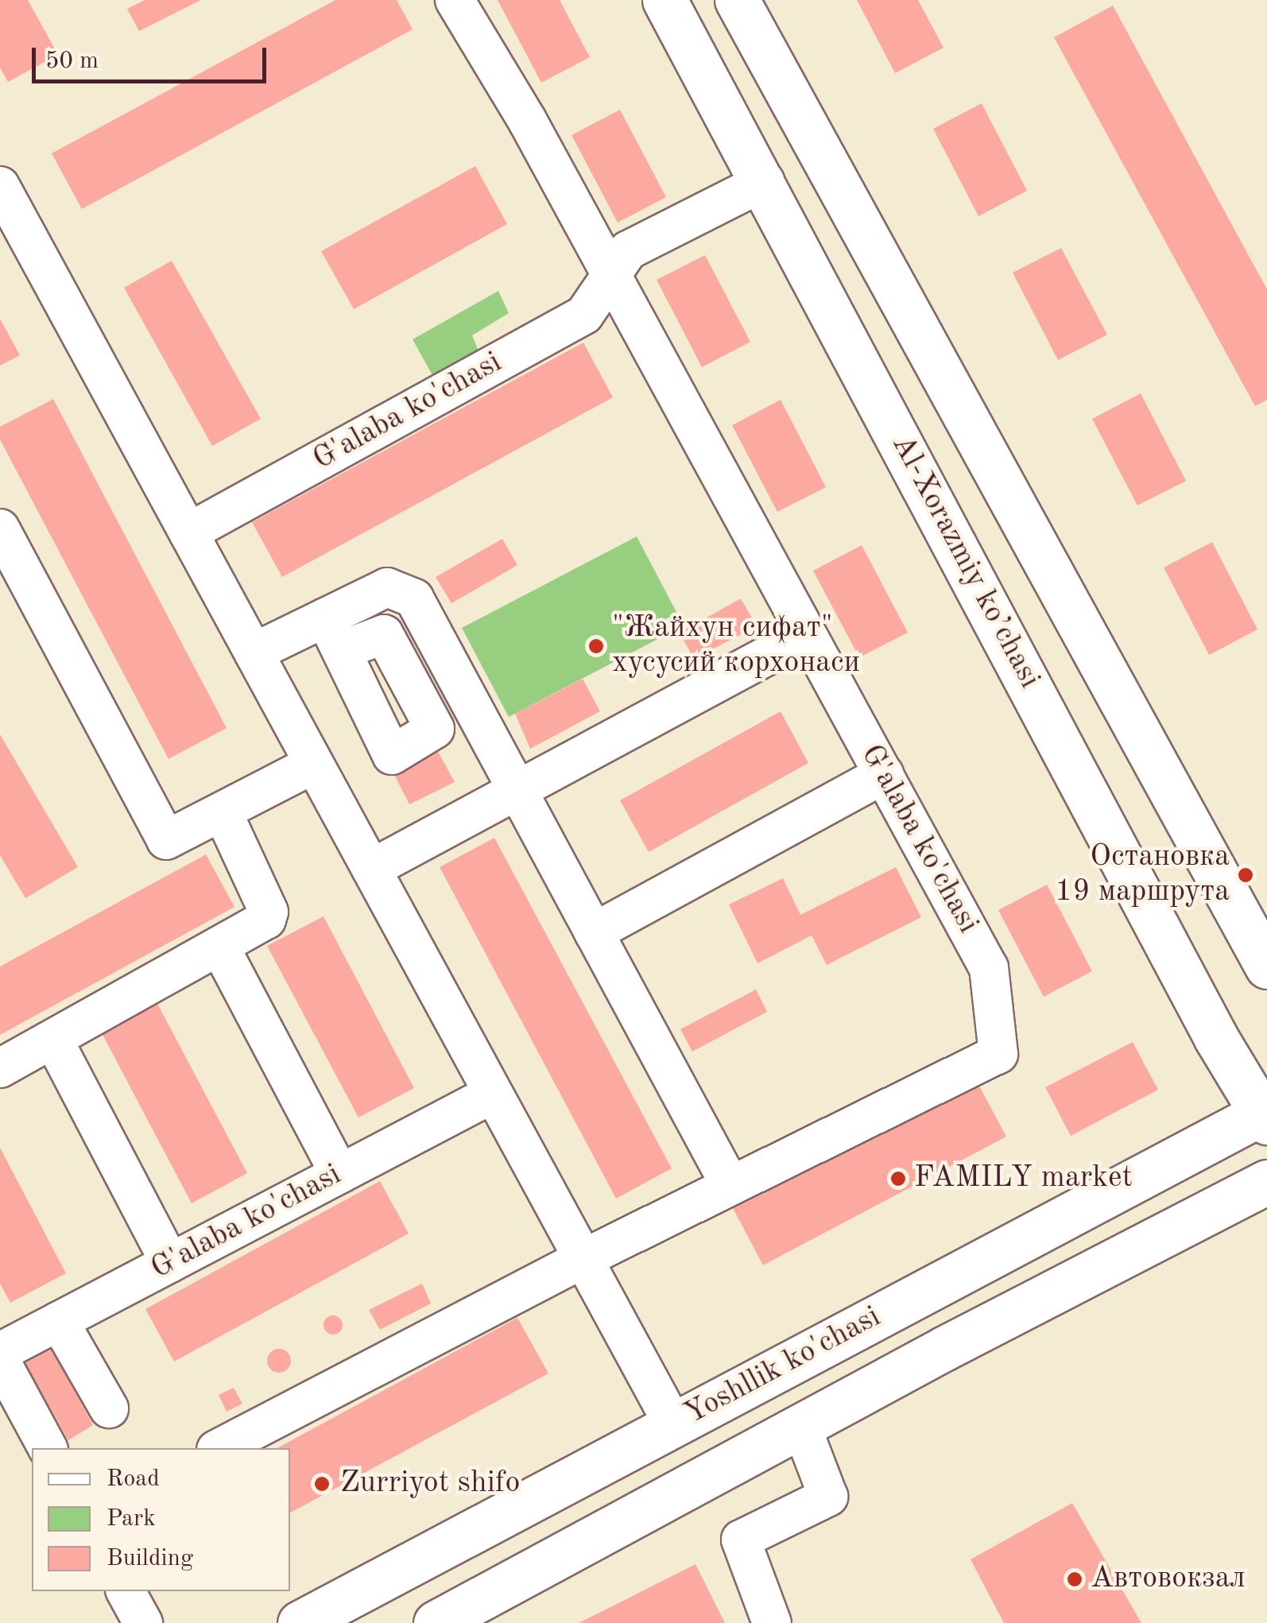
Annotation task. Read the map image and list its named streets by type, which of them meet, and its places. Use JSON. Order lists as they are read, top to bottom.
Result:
{
  "streets": {
    "main road": ["Al-Xorazmiy ko’chasi", "Yoshllik ko'chasi"],
    "street": ["G'alaba ko'chasi"]
  },
  "crossings": [
    ["G'alaba ko'chasi", "Al-Xorazmiy ko’chasi"],
    ["Al-Xorazmiy ko’chasi", "Yoshllik ko'chasi"]
  ],
  "places": [
    "\"Жайхун сифат\" хусусий корхонаси",
    "Остановка 19 маршрута",
    "FAMILY market",
    "Zurriyot shifo",
    "Автовокзал"
  ],
  "legend": ["Road", "Park", "Building"],
  "scale_bar": "50 m"
}
